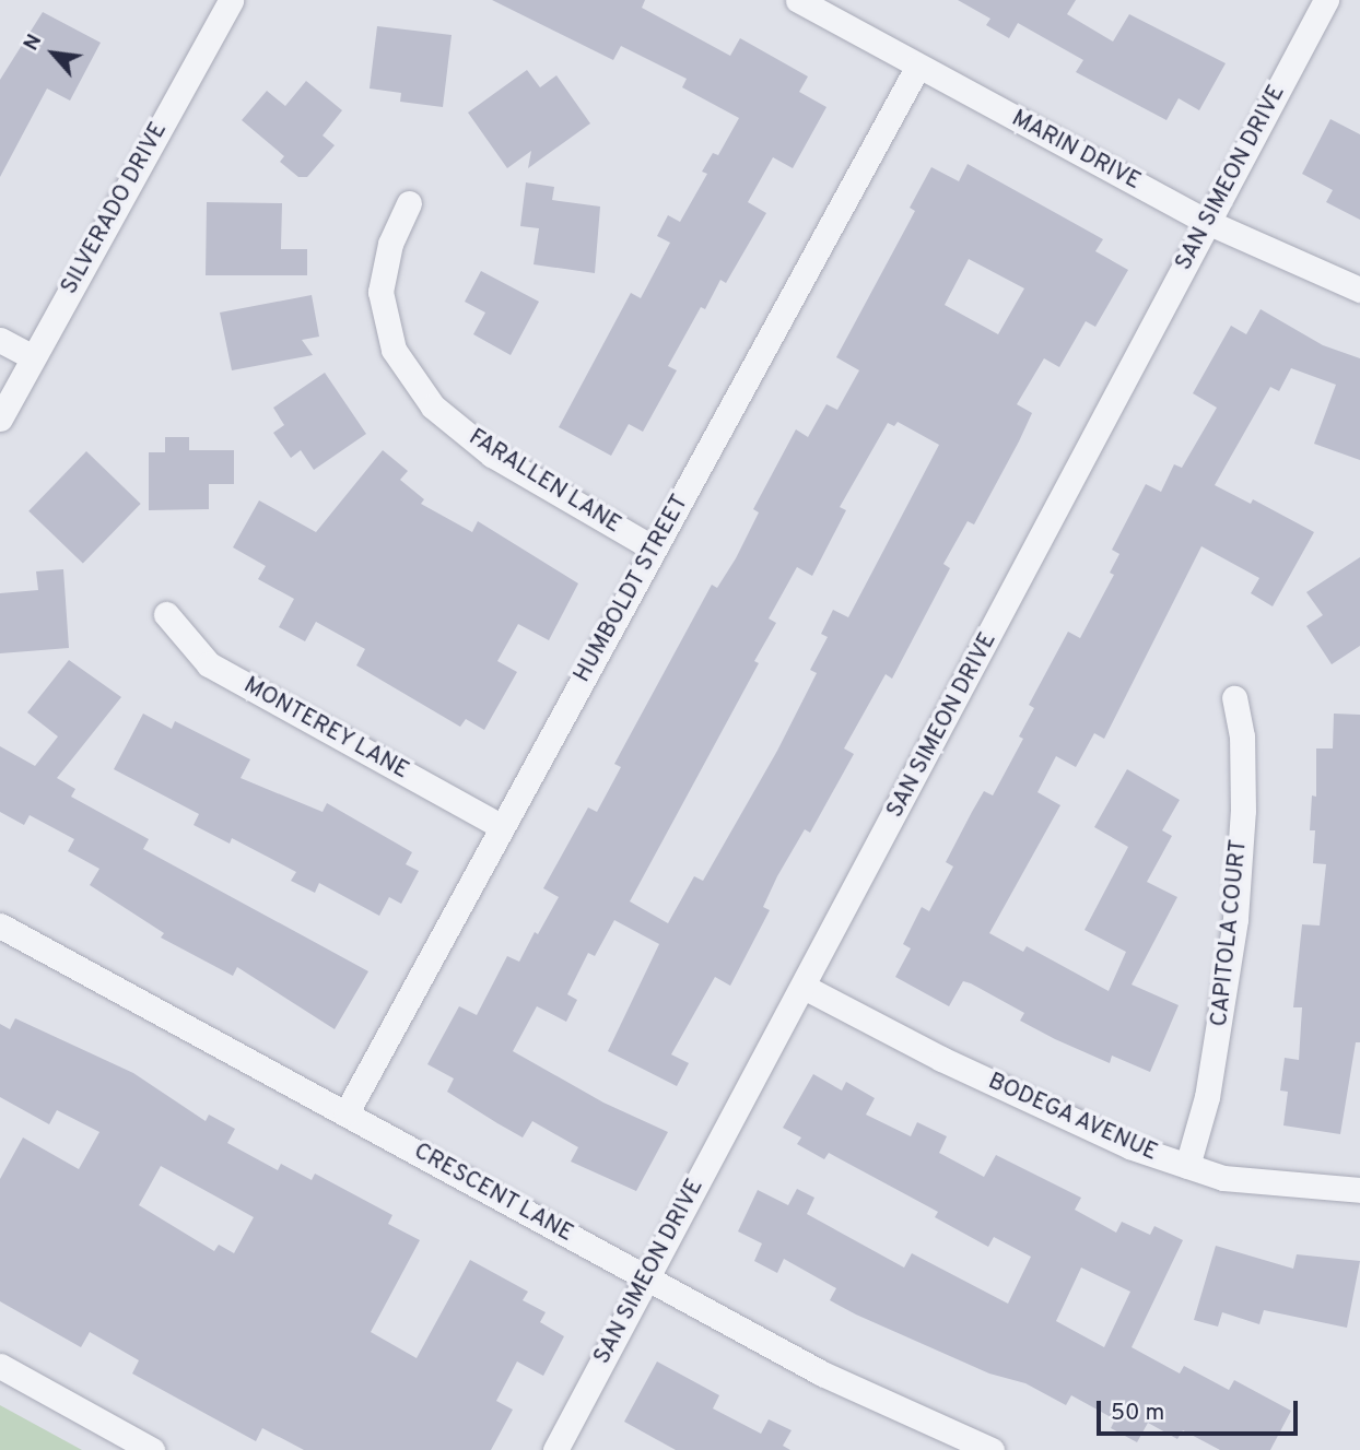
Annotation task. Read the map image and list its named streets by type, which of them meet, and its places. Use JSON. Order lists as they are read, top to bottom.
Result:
{
  "streets": {
    "street": [
      "MARIN DRIVE",
      "SAN SIMEON DRIVE",
      "SILVERADO DRIVE",
      "FARALLEN LANE",
      "HUMBOLDT STREET",
      "MONTEREY LANE",
      "CAPITOLA COURT",
      "BODEGA AVENUE",
      "CRESCENT LANE"
    ]
  },
  "crossings": [
    ["MARIN DRIVE", "SAN SIMEON DRIVE"],
    ["MARIN DRIVE", "HUMBOLDT STREET"],
    ["SAN SIMEON DRIVE", "BODEGA AVENUE"],
    ["SAN SIMEON DRIVE", "CRESCENT LANE"],
    ["FARALLEN LANE", "HUMBOLDT STREET"],
    ["HUMBOLDT STREET", "MONTEREY LANE"],
    ["HUMBOLDT STREET", "CRESCENT LANE"],
    ["CAPITOLA COURT", "BODEGA AVENUE"]
  ],
  "scale_bar": "50 m",
  "north": "top left"
}
